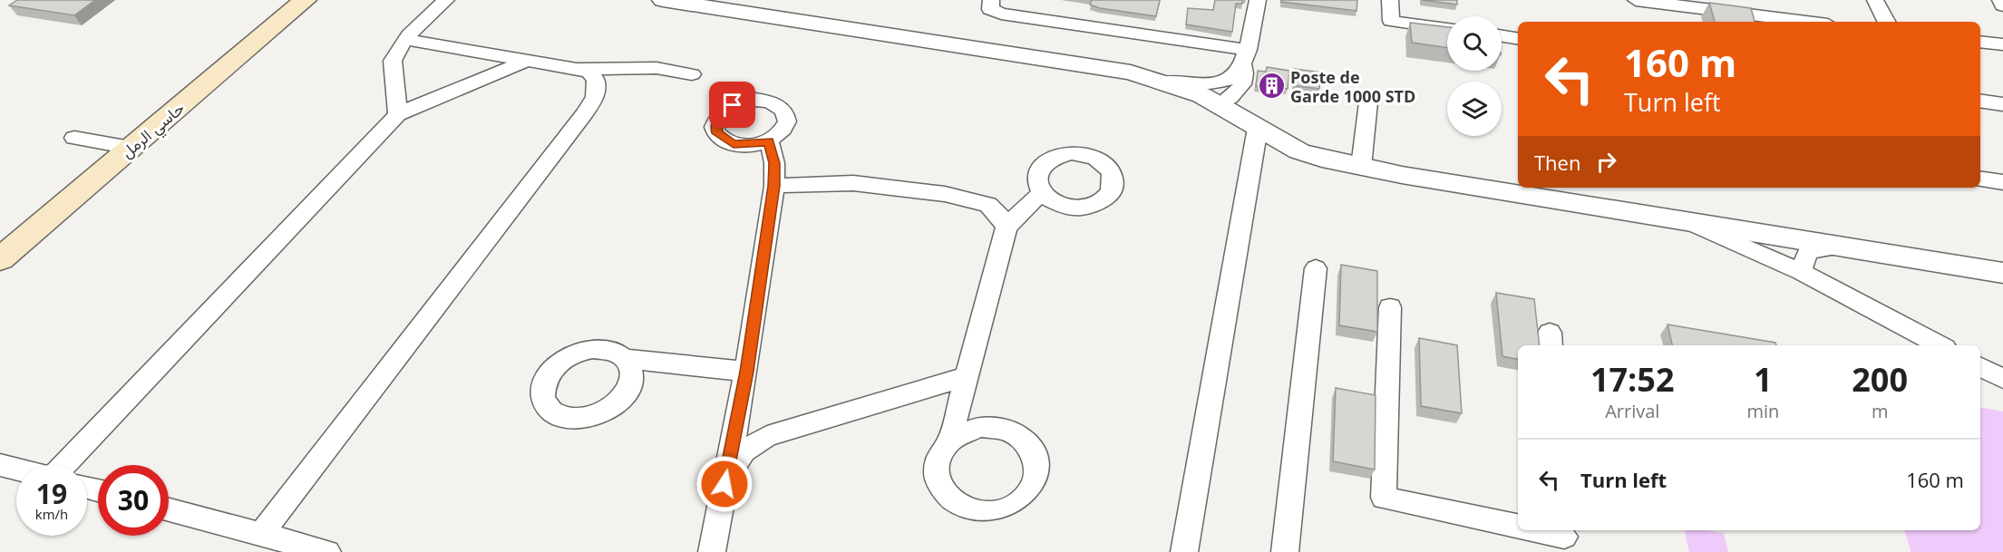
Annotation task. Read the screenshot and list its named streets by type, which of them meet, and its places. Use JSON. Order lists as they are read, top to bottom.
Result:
{
  "streets": {
    "main road": ["حاسي الرمل"]
  },
  "places": {
    "building": ["Poste de Garde 1000 STD"]
  },
  "page": {
    "turn": ["160 m", "Turn left"],
    "then": "Then",
    "eta": [
      "17:52",
      "Arrival",
      "1",
      "min",
      "200",
      "m"
    ],
    "list": [
      {
        "name": "Turn left",
        "value": "160 m"
      }
    ],
    "speed": "19 km/h",
    "limit": "30"
  }
}
